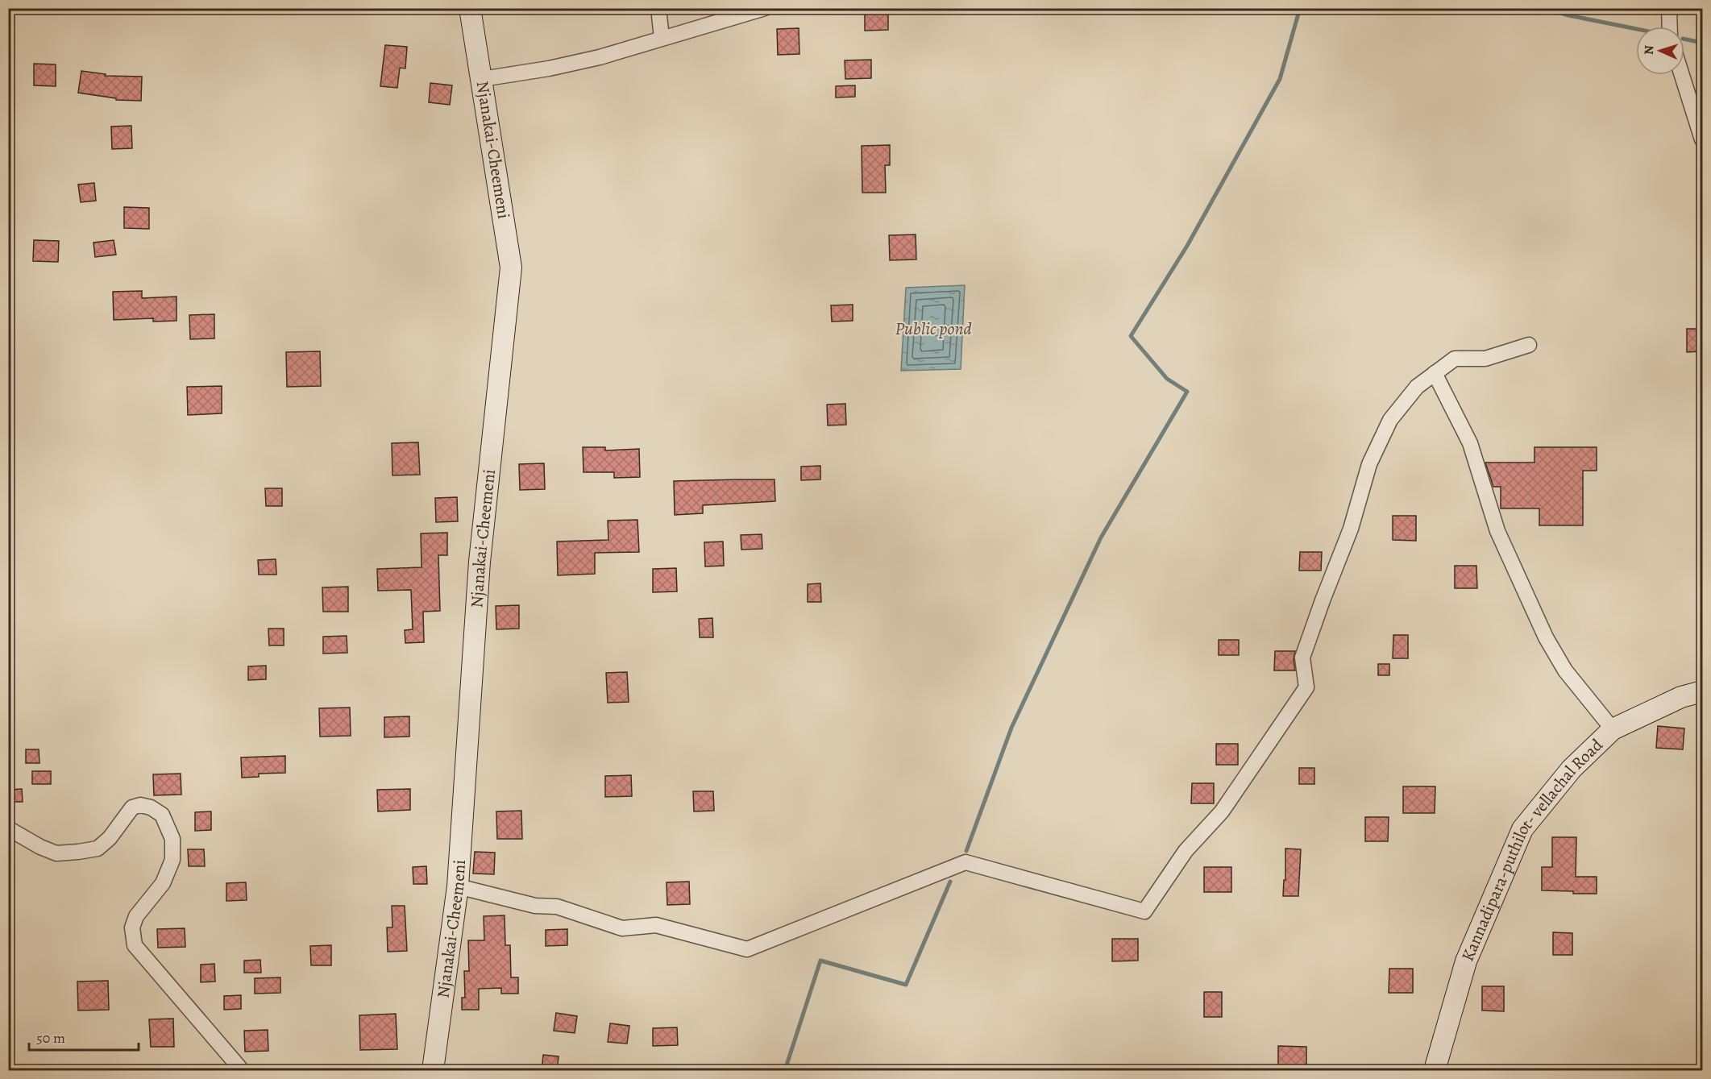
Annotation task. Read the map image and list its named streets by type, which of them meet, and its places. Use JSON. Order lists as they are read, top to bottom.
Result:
{
  "streets": {
    "main road": ["Njanakai-Cheemeni", "Kannadipara-puthilot- vellachal Road"]
  },
  "water": ["Public pond"],
  "scale_bar": "50 m",
  "north": "left"
}
